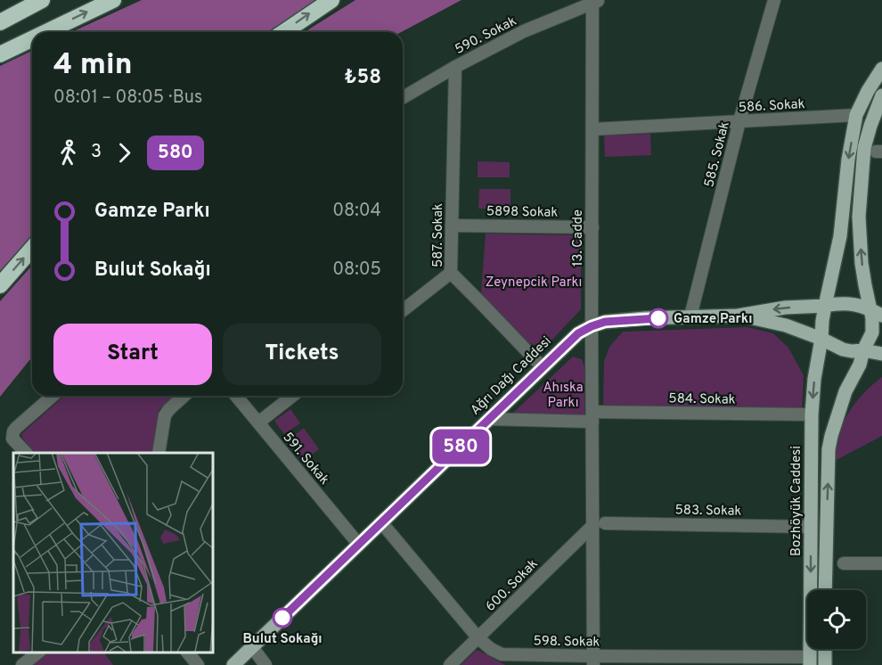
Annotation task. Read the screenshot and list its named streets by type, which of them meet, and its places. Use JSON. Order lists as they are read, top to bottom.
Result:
{
  "streets": {
    "main road": ["Ağrı Dağı Caddesi", "Bozhöyük Caddesi"],
    "street": [
      "590. Sokak",
      "586. Sokak",
      "585. Sokak",
      "5898 Sokak",
      "587. Sokak",
      "13. Cadde",
      "584. Sokak",
      "591. Sokak",
      "583. Sokak",
      "600. Sokak",
      "598. Sokak"
    ]
  },
  "crossings": [
    ["590. Sokak", "587. Sokak"],
    ["590. Sokak", "13. Cadde"],
    ["586. Sokak", "585. Sokak"],
    ["586. Sokak", "13. Cadde"],
    ["585. Sokak", "Ağrı Dağı Caddesi"],
    ["5898 Sokak", "587. Sokak"],
    ["5898 Sokak", "13. Cadde"],
    ["587. Sokak", "Ağrı Dağı Caddesi"],
    ["13. Cadde", "Ağrı Dağı Caddesi"],
    ["13. Cadde", "584. Sokak"],
    ["13. Cadde", "583. Sokak"],
    ["13. Cadde", "600. Sokak"],
    ["13. Cadde", "598. Sokak"],
    ["Ağrı Dağı Caddesi", "584. Sokak"],
    ["Ağrı Dağı Caddesi", "591. Sokak"],
    ["Ağrı Dağı Caddesi", "Bozhöyük Caddesi"],
    ["Ağrı Dağı Caddesi", "598. Sokak"],
    ["584. Sokak", "Bozhöyük Caddesi"],
    ["Bozhöyük Caddesi", "583. Sokak"],
    ["Bozhöyük Caddesi", "598. Sokak"],
    ["583. Sokak", "600. Sokak"],
    ["600. Sokak", "598. Sokak"]
  ],
  "parks": ["Zeynepcik Parkı", "Ahıska Parkı"],
  "places": ["Gamze Parkı", "Bulut Sokağı"],
  "lines": ["bus line 580"],
  "page": {
    "on_map": "580",
    "heading": ["4 min", "08:01 – 08:05 · Bus", "₺58"],
    "legs": ["3", "580"],
    "list": [
      {
        "name": "Gamze Parkı",
        "value": "08:04"
      },
      {
        "name": "Bulut Sokağı",
        "value": "08:05"
      }
    ],
    "buttons": ["Start", "Tickets"]
  }
}
